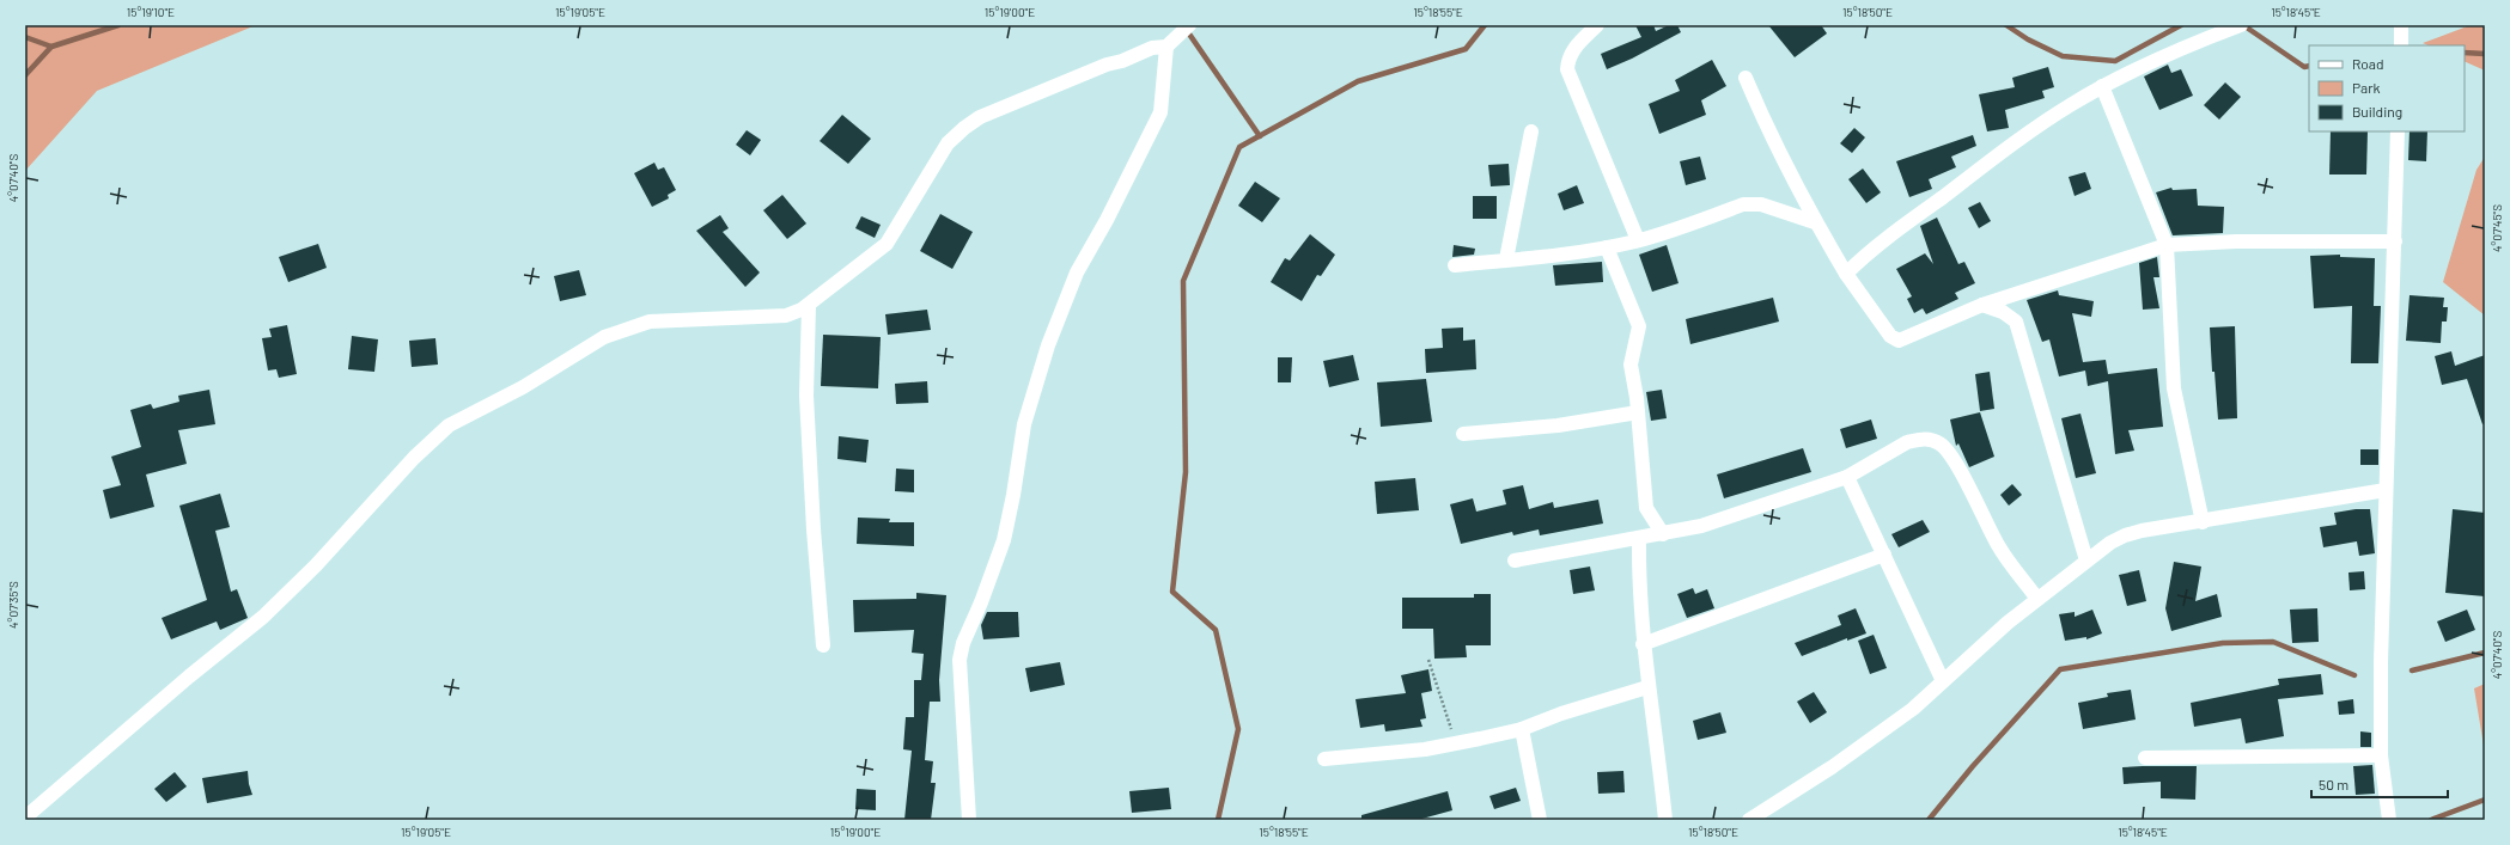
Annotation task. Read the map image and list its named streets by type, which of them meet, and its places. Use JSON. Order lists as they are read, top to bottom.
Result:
{
  "legend": ["Road", "Park", "Building"],
  "scale_bar": "50 m",
  "coordinates": [
    "15°19'10\"E",
    "15°19'05\"E",
    "15°19'00\"E",
    "15°18'55\"E",
    "15°18'50\"E",
    "15°18'45\"E",
    "4°07'40\"S",
    "4°07'45\"S",
    "4°07'35\"S"
  ]
}
